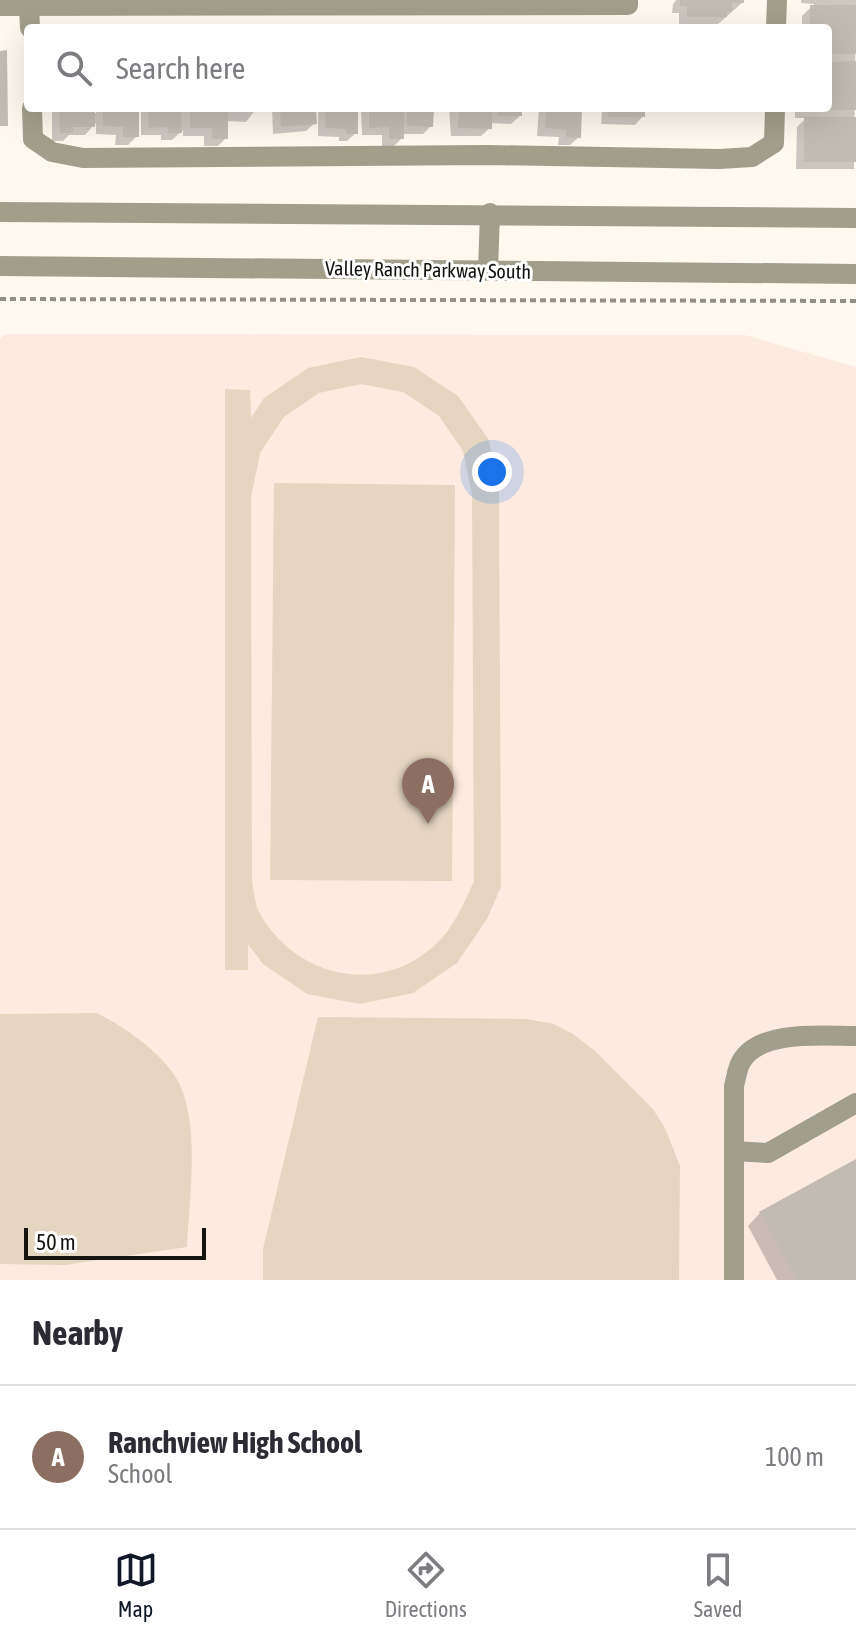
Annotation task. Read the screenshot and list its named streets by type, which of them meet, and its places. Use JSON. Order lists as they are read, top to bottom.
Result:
{
  "streets": {
    "street": ["Valley Ranch Parkway South"]
  },
  "scale_bar": "50 m",
  "page": {
    "search": "Search here",
    "pins": "A",
    "scale": "50 m",
    "heading": "Nearby",
    "list": [
      {
        "mark": "A",
        "name": "Ranchview High School",
        "note": "School",
        "value": "100 m"
      }
    ],
    "nav": ["Map", "Directions", "Saved"]
  }
}
